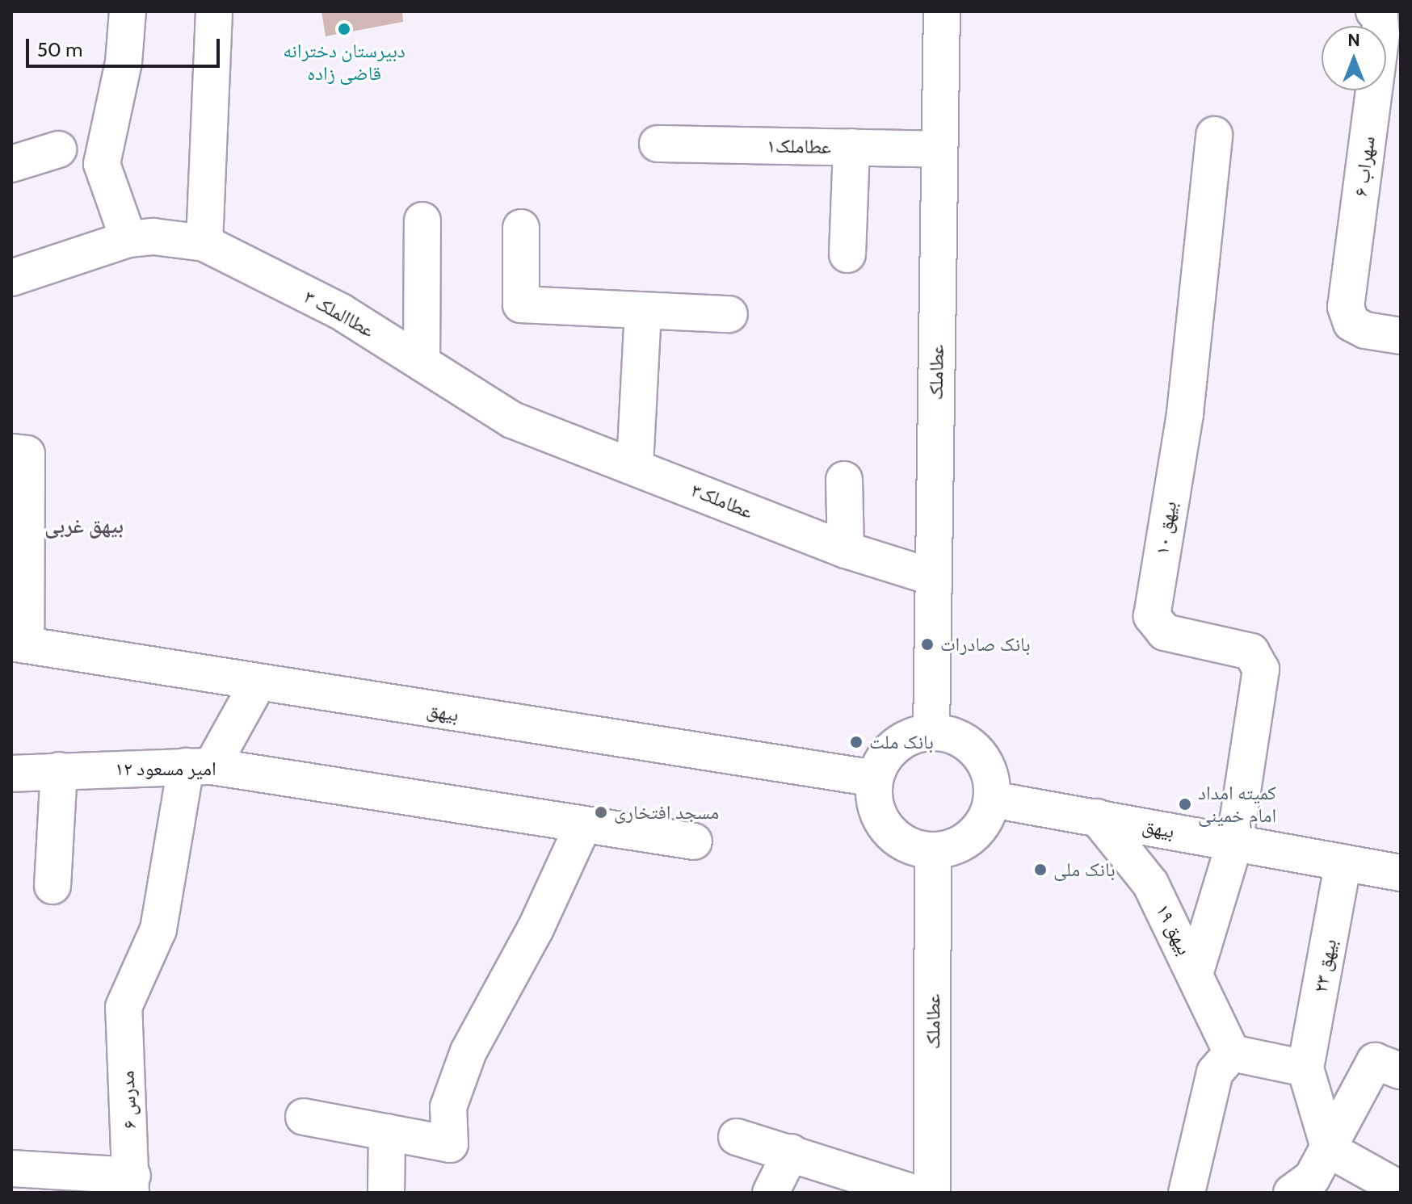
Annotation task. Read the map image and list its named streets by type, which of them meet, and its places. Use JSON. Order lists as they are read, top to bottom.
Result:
{
  "streets": {
    "street": [
      "عطاملک۱",
      "سهراب ۶",
      "عطاالملک ۳",
      "عطاملک",
      "عطاملک۳",
      "بیهق ۱۰",
      "بیهق",
      "امیر مسعود ۱۲",
      "بیهق ۱۹",
      "بیهق ۲۳",
      "مدرس ۶"
    ]
  },
  "crossings": [
    ["عطاملک۱", "عطاملک"],
    ["عطاالملک ۳", "عطاملک۳"],
    ["عطاملک", "عطاملک۳"],
    ["عطاملک", "بیهق"],
    ["بیهق ۱۰", "بیهق"],
    ["بیهق", "بیهق ۱۹"],
    ["بیهق", "بیهق ۲۳"],
    ["امیر مسعود ۱۲", "مدرس ۶"]
  ],
  "districts": ["بیهق غربی"],
  "places": [
    "دبیرستان دخترانه قاضی زاده",
    "بانک صادرات",
    "بانک ملت",
    "کمیته امداد امام خمینی",
    "مسجد افتخاری",
    "بانک ملی"
  ],
  "scale_bar": "50 m",
  "north": "top"
}
